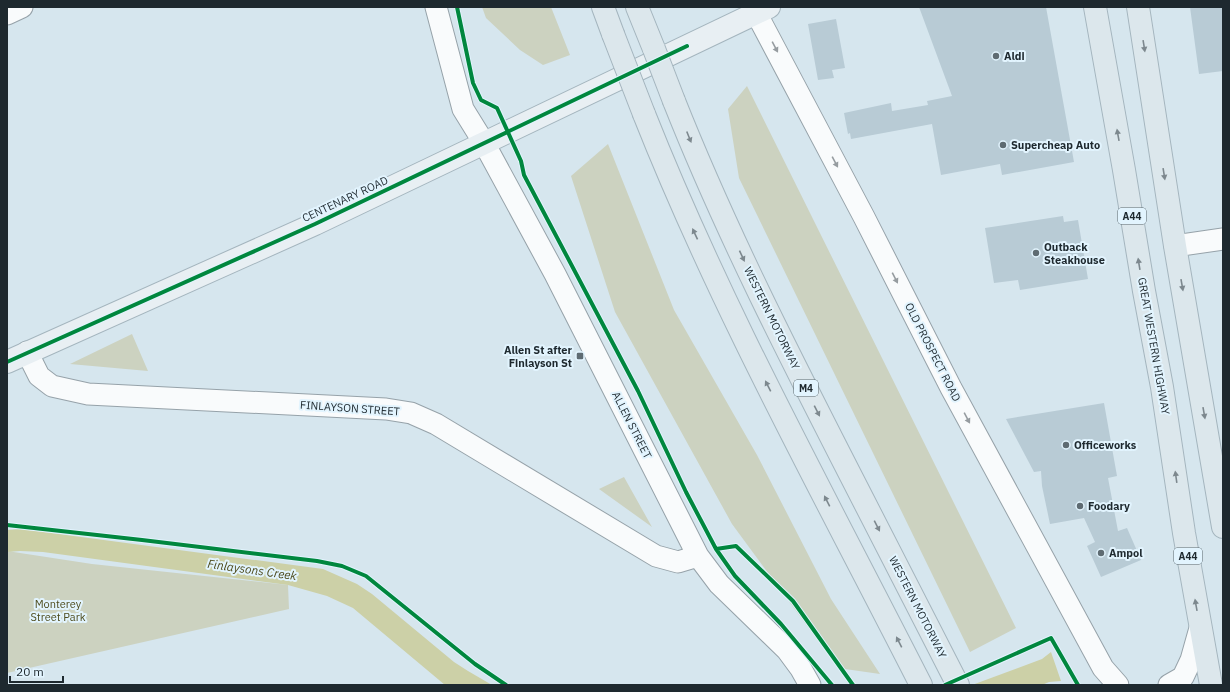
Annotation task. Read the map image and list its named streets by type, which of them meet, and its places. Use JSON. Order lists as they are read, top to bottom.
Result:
{
  "streets": {
    "highway": [
      "A44",
      "WESTERN MOTORWAY",
      "GREAT WESTERN HIGHWAY",
      "M4"
    ],
    "main road": ["CENTENARY ROAD"],
    "street": ["OLD PROSPECT ROAD", "FINLAYSON STREET", "ALLEN STREET"]
  },
  "crossings": [
    ["CENTENARY ROAD", "OLD PROSPECT ROAD"],
    ["CENTENARY ROAD", "FINLAYSON STREET"],
    ["CENTENARY ROAD", "ALLEN STREET"],
    ["FINLAYSON STREET", "ALLEN STREET"]
  ],
  "one_way": ["OLD PROSPECT ROAD"],
  "water": ["Finlaysons Creek"],
  "parks": ["Monterey Street Park"],
  "places": {
    "other": [
      "Aldi",
      "Supercheap Auto",
      "Outback Steakhouse",
      "Officeworks",
      "Foodary",
      "Ampol"
    ],
    "transit": ["Allen St after Finlayson St"]
  },
  "scale_bar": "20 m"
}
